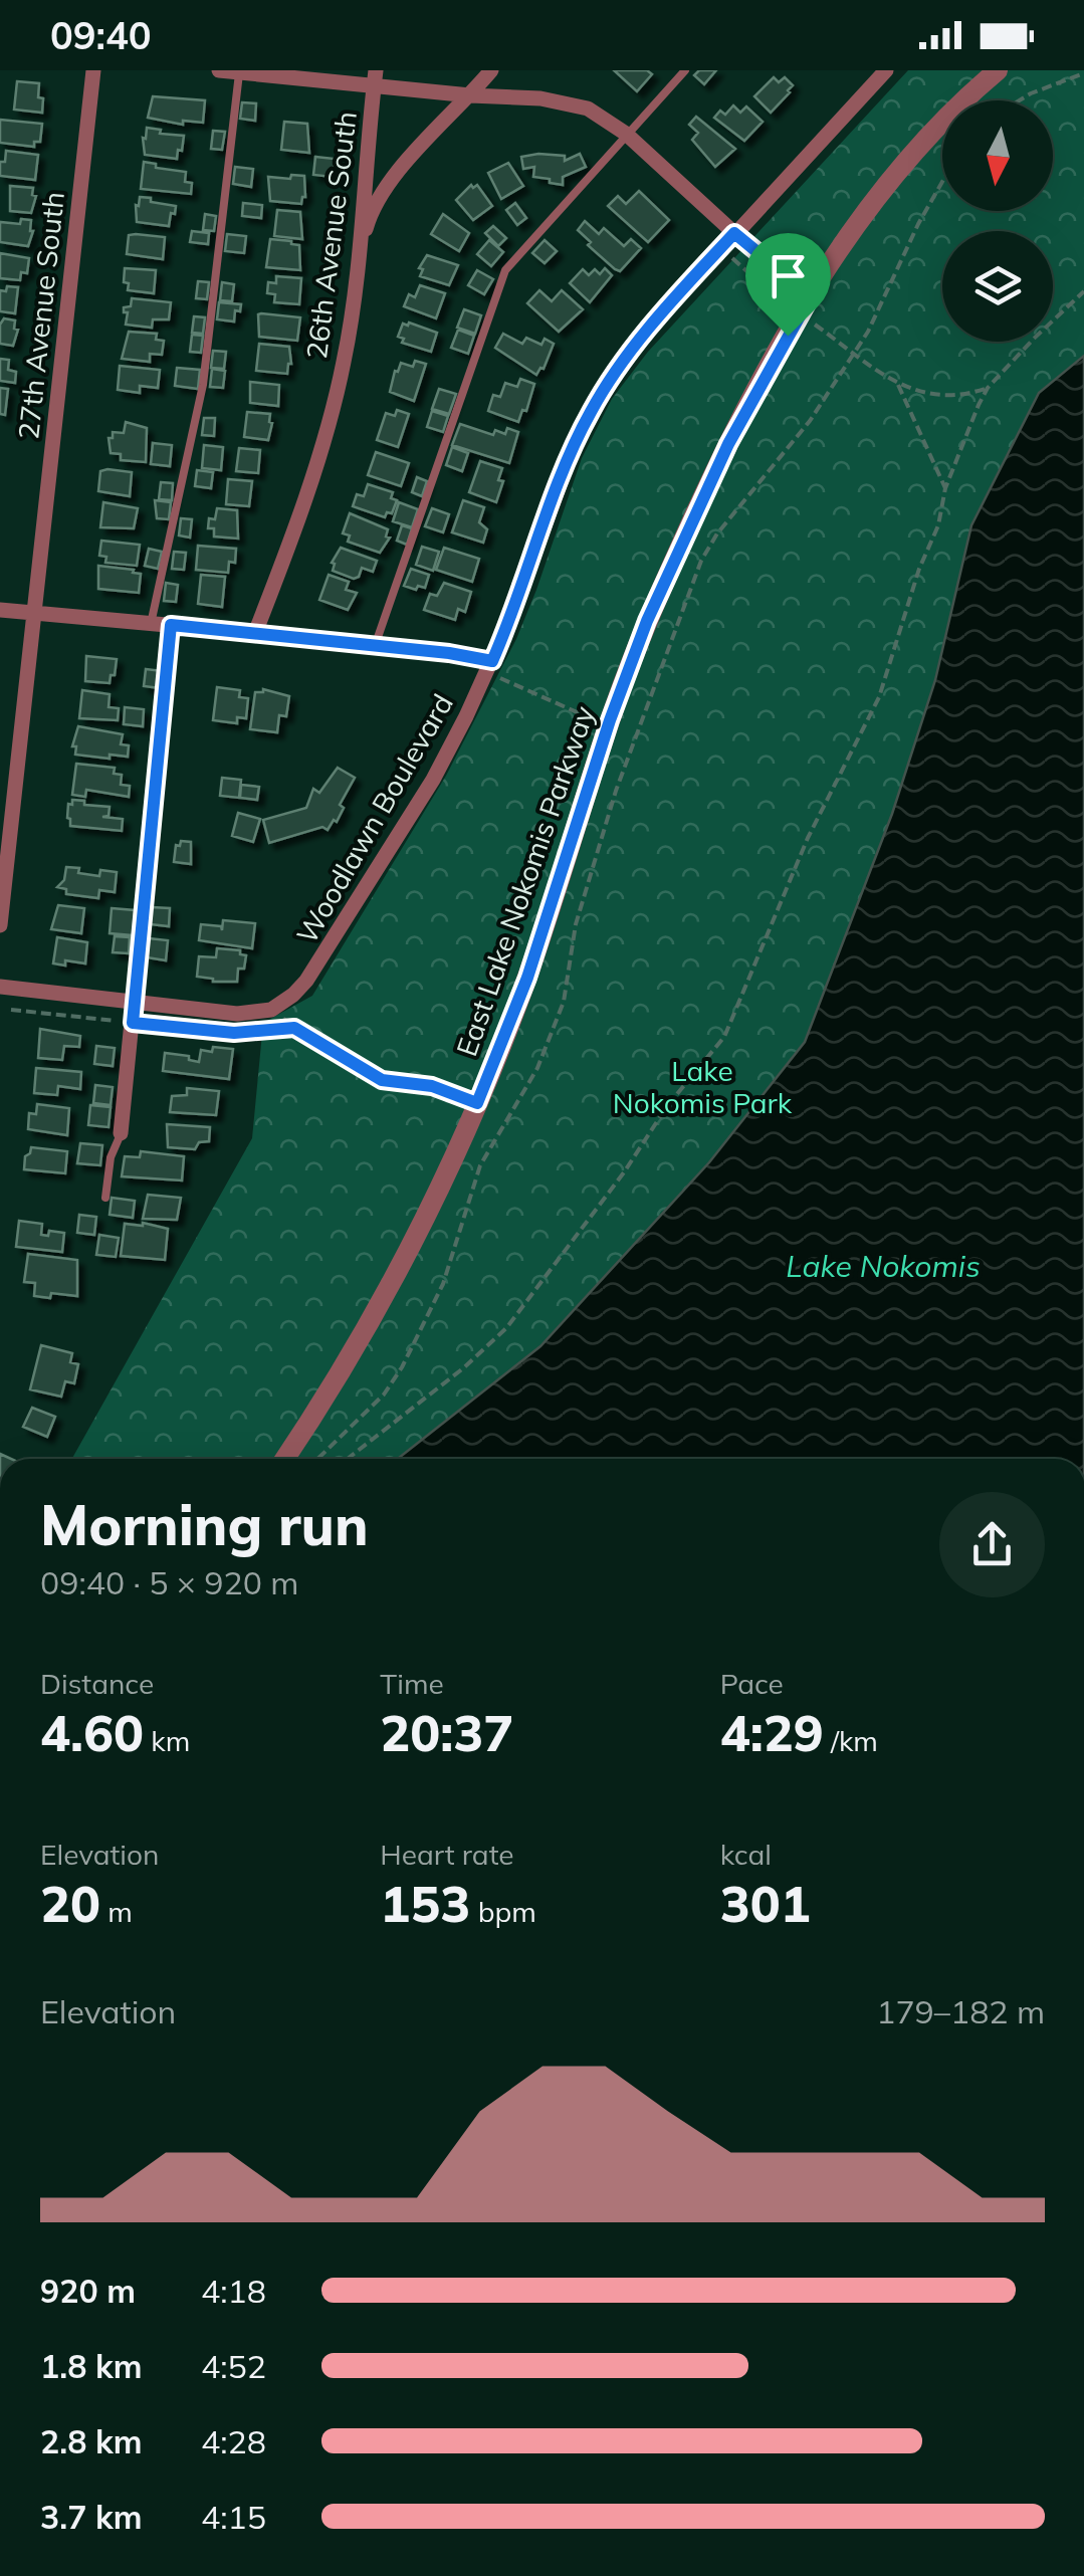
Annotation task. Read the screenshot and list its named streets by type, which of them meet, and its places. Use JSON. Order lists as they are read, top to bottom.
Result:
{
  "streets": {
    "street": [
      "26th Avenue South",
      "27th Avenue South",
      "Woodlawn Boulevard",
      "East Lake Nokomis Parkway"
    ]
  },
  "water": ["Lake Nokomis"],
  "parks": ["Lake Nokomis Park"],
  "north": "bottom",
  "page": {
    "status": "09:40",
    "heading": ["Morning run", "09:40 · 5 × 920 m"],
    "stats": [
      ["Distance", "4.60 km"],
      ["Time", "20:37"],
      ["Pace", "4:29 /km"],
      ["Elevation", "20 m"],
      ["Heart rate", "153 bpm"],
      ["kcal", "301"]
    ],
    "chart": ["Elevation", "179–182 m"],
    "list": [
      {
        "name": "920 m",
        "note": "4:18"
      },
      {
        "name": "1.8 km",
        "note": "4:52"
      },
      {
        "name": "2.8 km",
        "note": "4:28"
      },
      {
        "name": "3.7 km",
        "note": "4:15"
      }
    ]
  }
}
